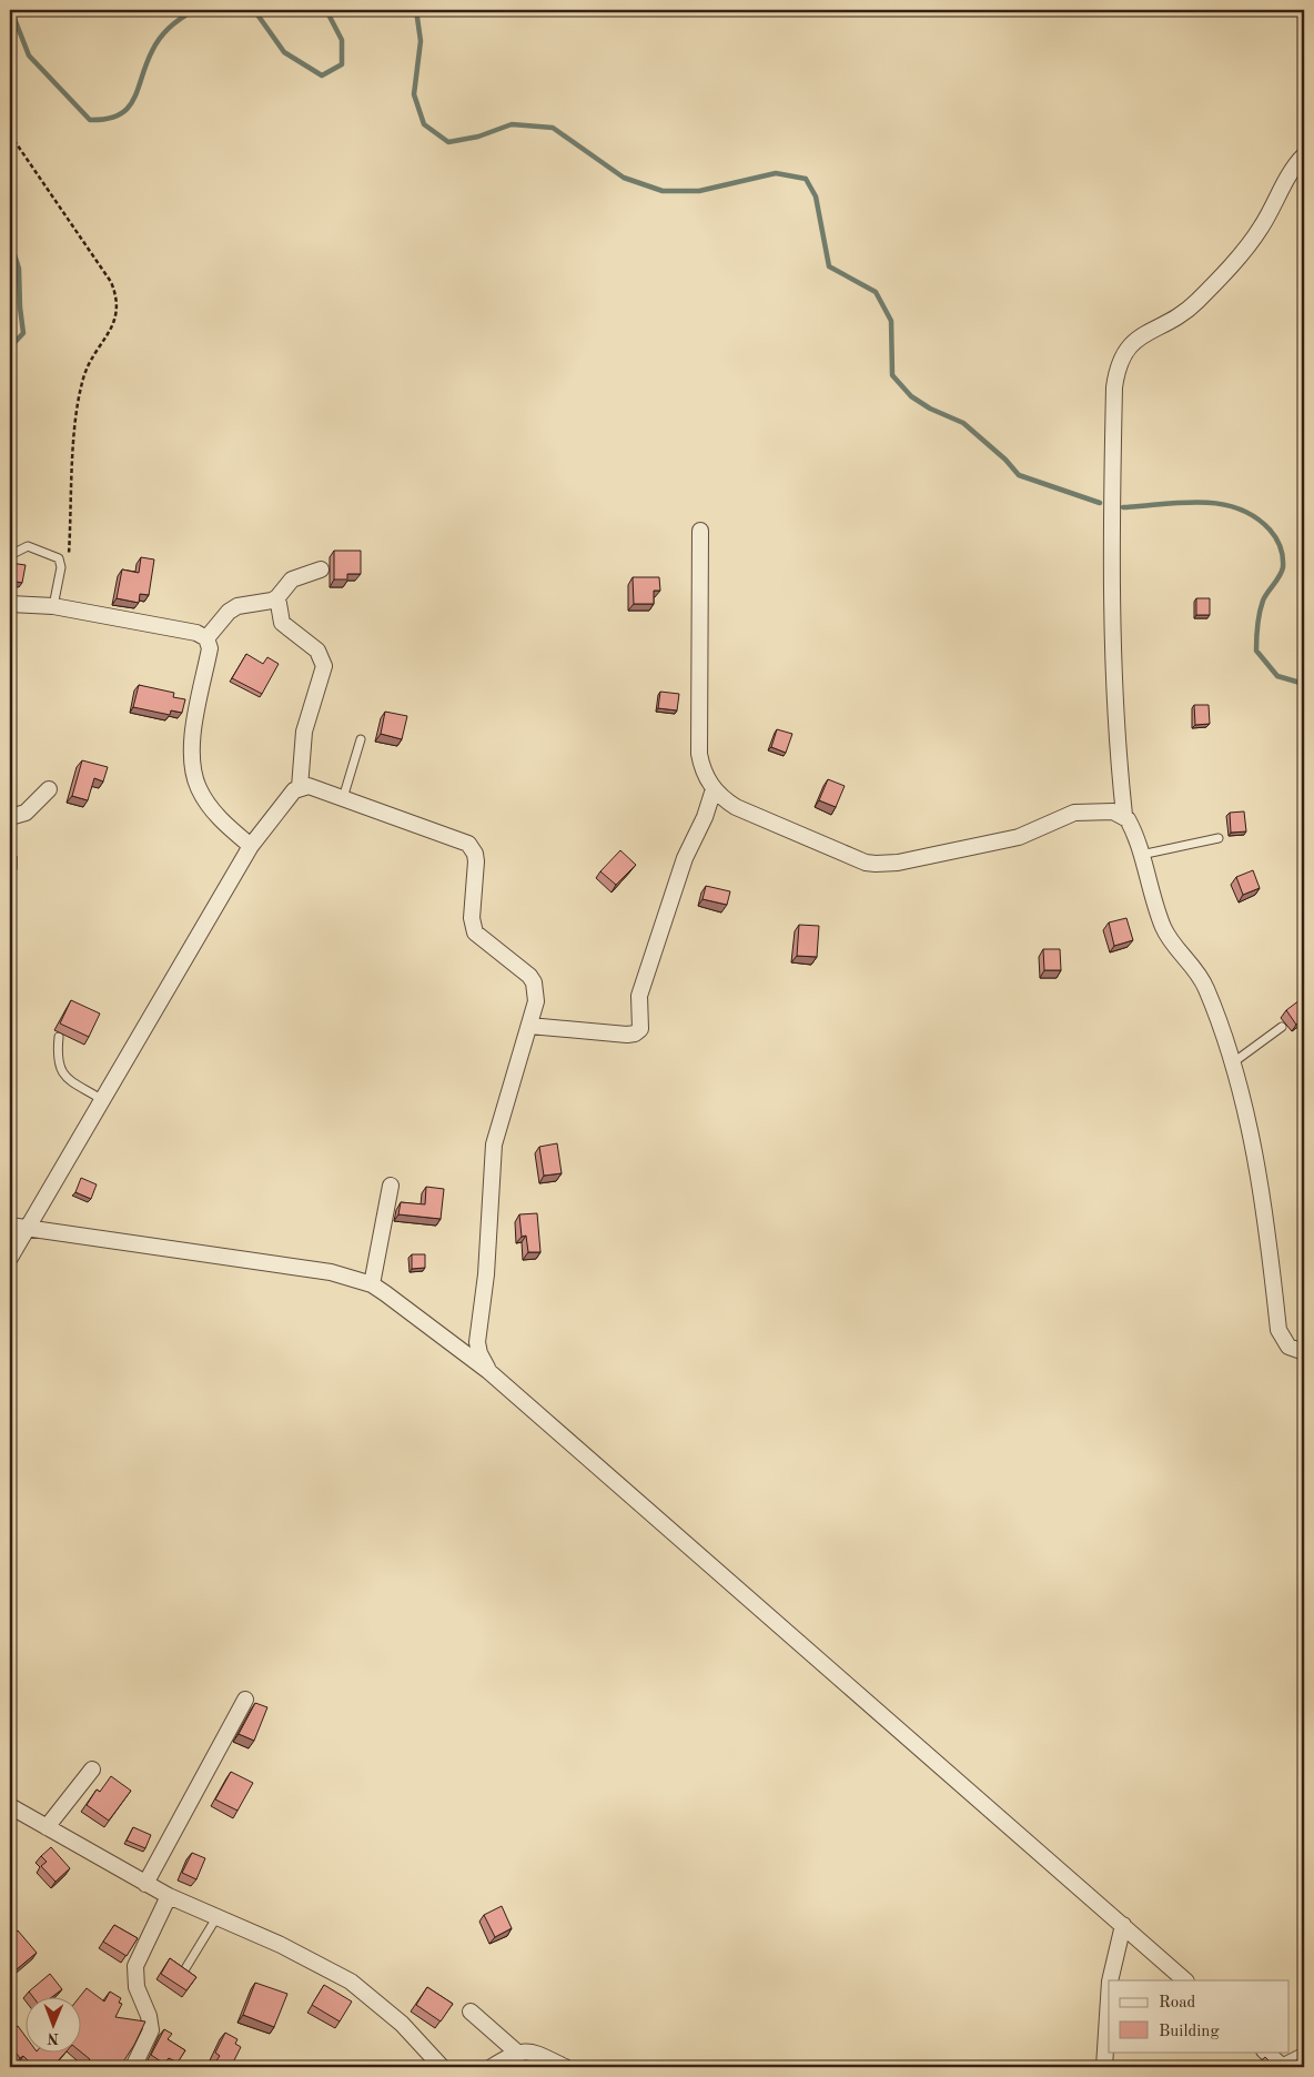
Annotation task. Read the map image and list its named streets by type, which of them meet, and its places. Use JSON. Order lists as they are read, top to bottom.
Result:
{
  "legend": ["Road", "Building"],
  "north": "bottom"
}
